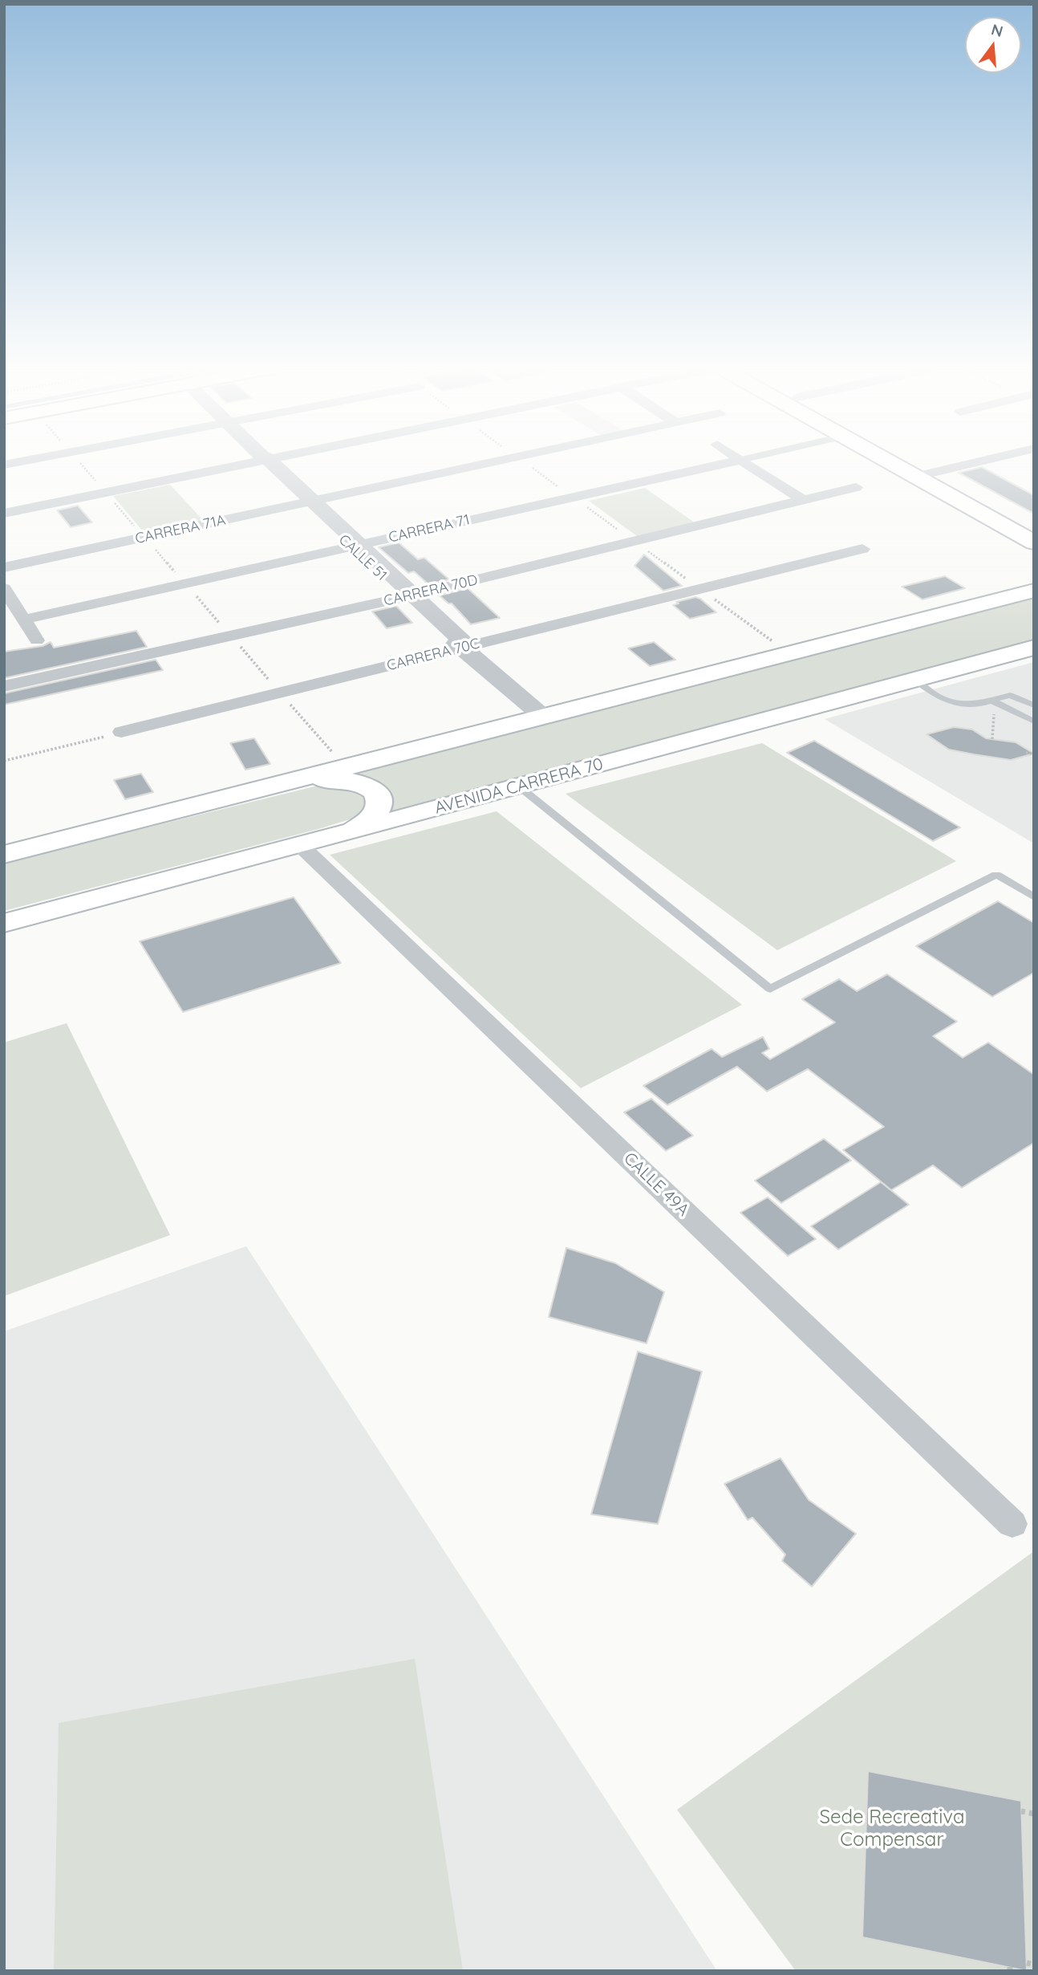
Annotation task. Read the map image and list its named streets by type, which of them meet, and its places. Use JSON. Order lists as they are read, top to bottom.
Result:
{
  "streets": {
    "main road": ["AVENIDA CARRERA 70"],
    "street": [
      "CARRERA 71",
      "CARRERA 71A",
      "CALLE 51",
      "CARRERA 70D",
      "CARRERA 70C",
      "CALLE 49A"
    ]
  },
  "crossings": [
    ["CARRERA 71", "CALLE 51"],
    ["CARRERA 71A", "CALLE 51"],
    ["CALLE 51", "CARRERA 70D"],
    ["CALLE 51", "CARRERA 70C"],
    ["AVENIDA CARRERA 70", "CALLE 49A"]
  ],
  "parks": ["Sede Recreativa Compensar"],
  "north": "top"
}
